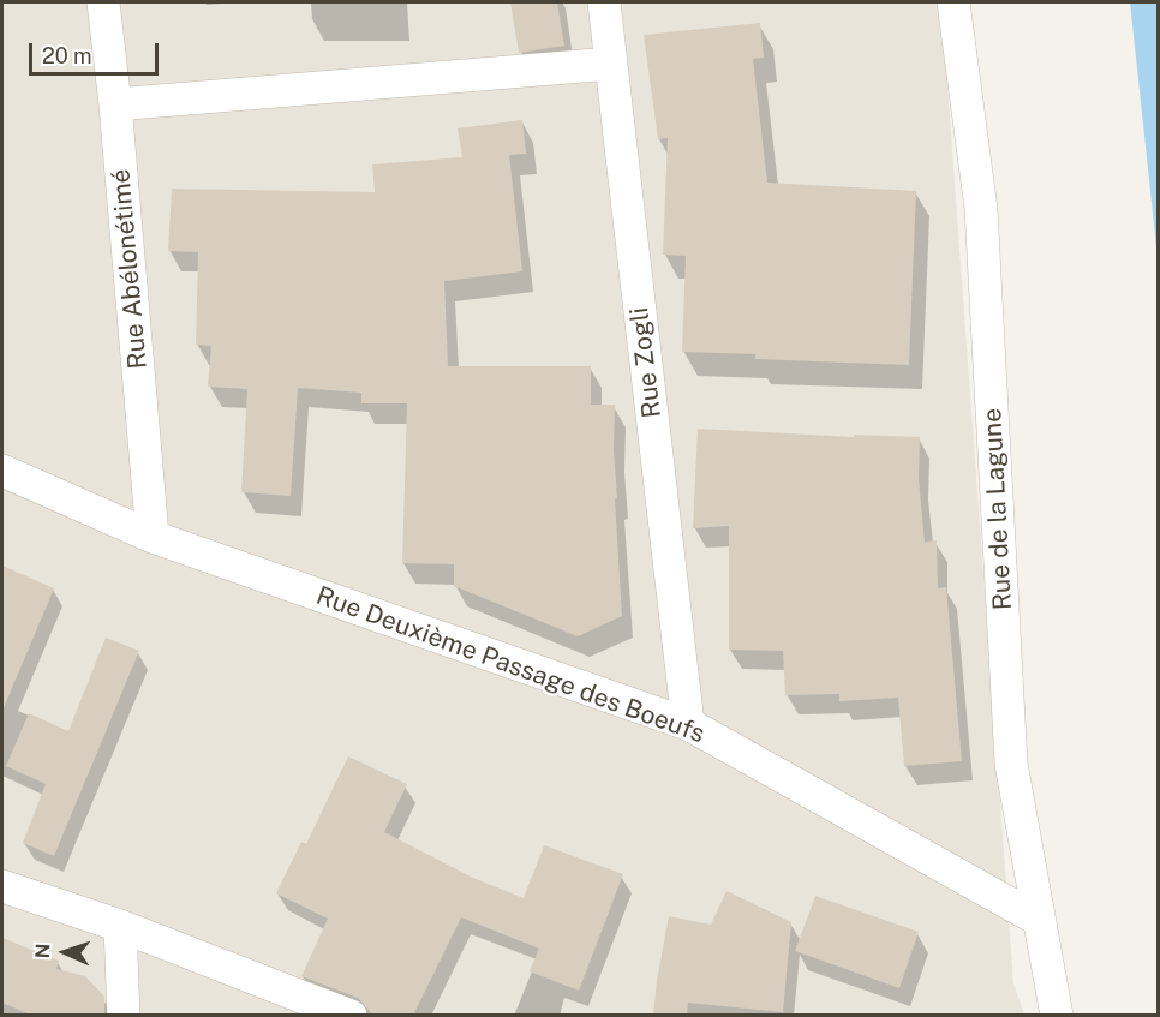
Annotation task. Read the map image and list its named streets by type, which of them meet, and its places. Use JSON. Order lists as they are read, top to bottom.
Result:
{
  "streets": {
    "street": [
      "Rue Abélonétimé",
      "Rue Zogli",
      "Rue de la Lagune",
      "Rue Deuxième Passage des Boeufs"
    ]
  },
  "crossings": [
    ["Rue Abélonétimé", "Rue Deuxième Passage des Boeufs"],
    ["Rue Zogli", "Rue Deuxième Passage des Boeufs"],
    ["Rue de la Lagune", "Rue Deuxième Passage des Boeufs"]
  ],
  "scale_bar": "20 m",
  "north": "left"
}
